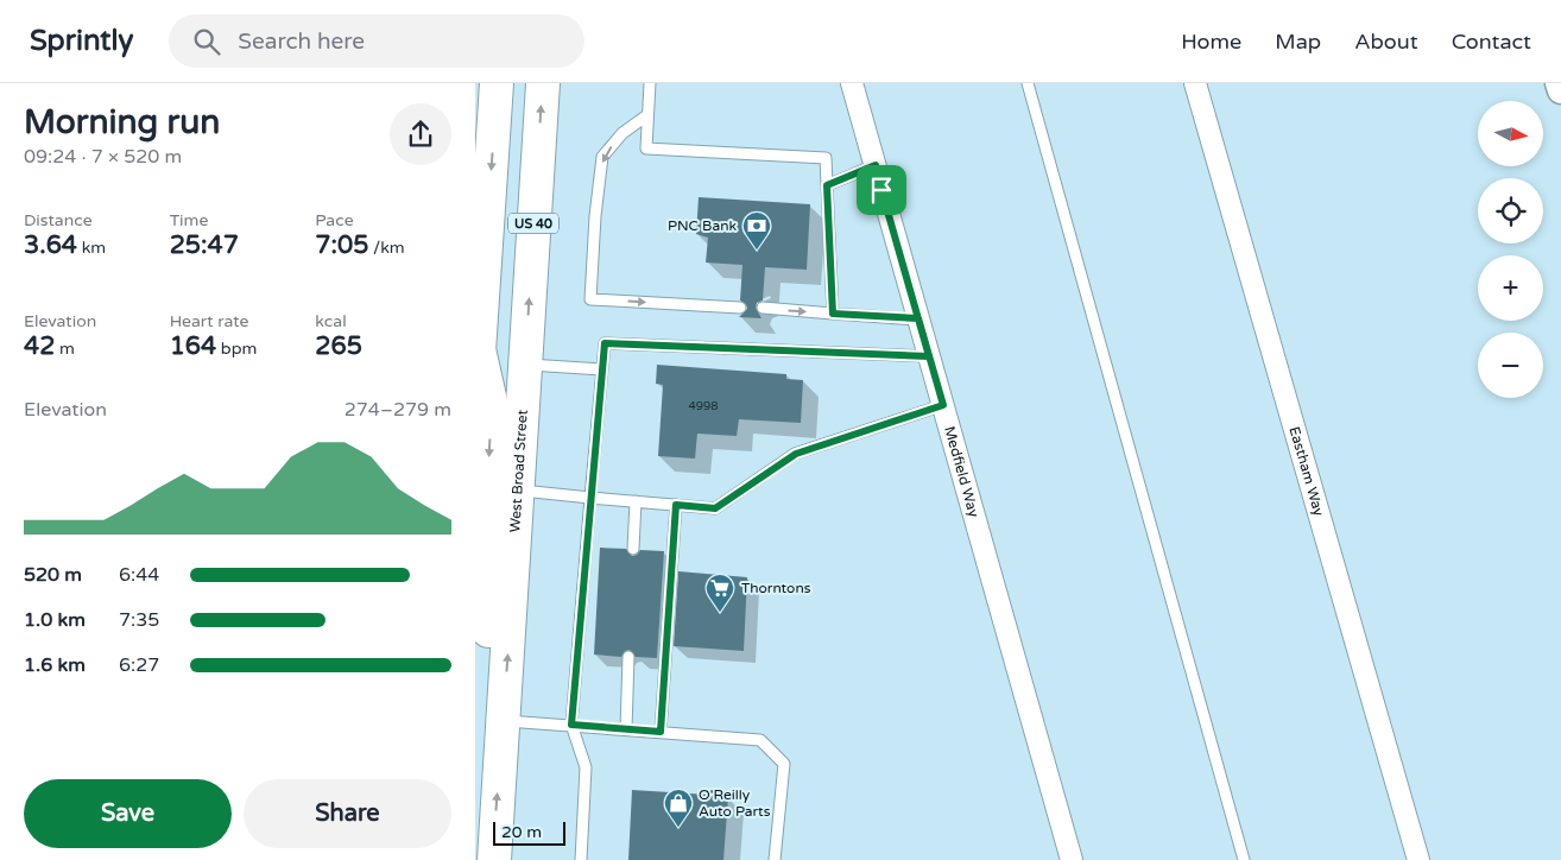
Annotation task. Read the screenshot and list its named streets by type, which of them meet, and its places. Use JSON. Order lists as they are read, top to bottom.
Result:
{
  "streets": {
    "main road": ["US 40", "West Broad Street"],
    "street": ["Medfield Way", "Eastham Way"]
  },
  "places": {
    "bank": ["PNC Bank"],
    "supermarket": ["Thorntons"],
    "shop": ["O'Reilly Auto Parts"]
  },
  "house_numbers": ["4998"],
  "scale_bar": "20 m",
  "north": "right",
  "page": {
    "header": "Sprintly",
    "search": "Search here",
    "nav": [
      "Home",
      "Map",
      "About",
      "Contact"
    ],
    "heading": ["Morning run", "09:24 · 7 × 520 m"],
    "map_buttons": ["+", "−"],
    "stats": [
      ["Distance", "3.64 km"],
      ["Time", "25:47"],
      ["Pace", "7:05 /km"],
      ["Elevation", "42 m"],
      ["Heart rate", "164 bpm"],
      ["kcal", "265"]
    ],
    "chart": ["Elevation", "274–279 m"],
    "list": [
      {
        "name": "520 m",
        "note": "6:44"
      },
      {
        "name": "1.0 km",
        "note": "7:35"
      },
      {
        "name": "1.6 km",
        "note": "6:27"
      }
    ],
    "buttons": ["Save", "Share"],
    "scale": "20 m"
  }
}
